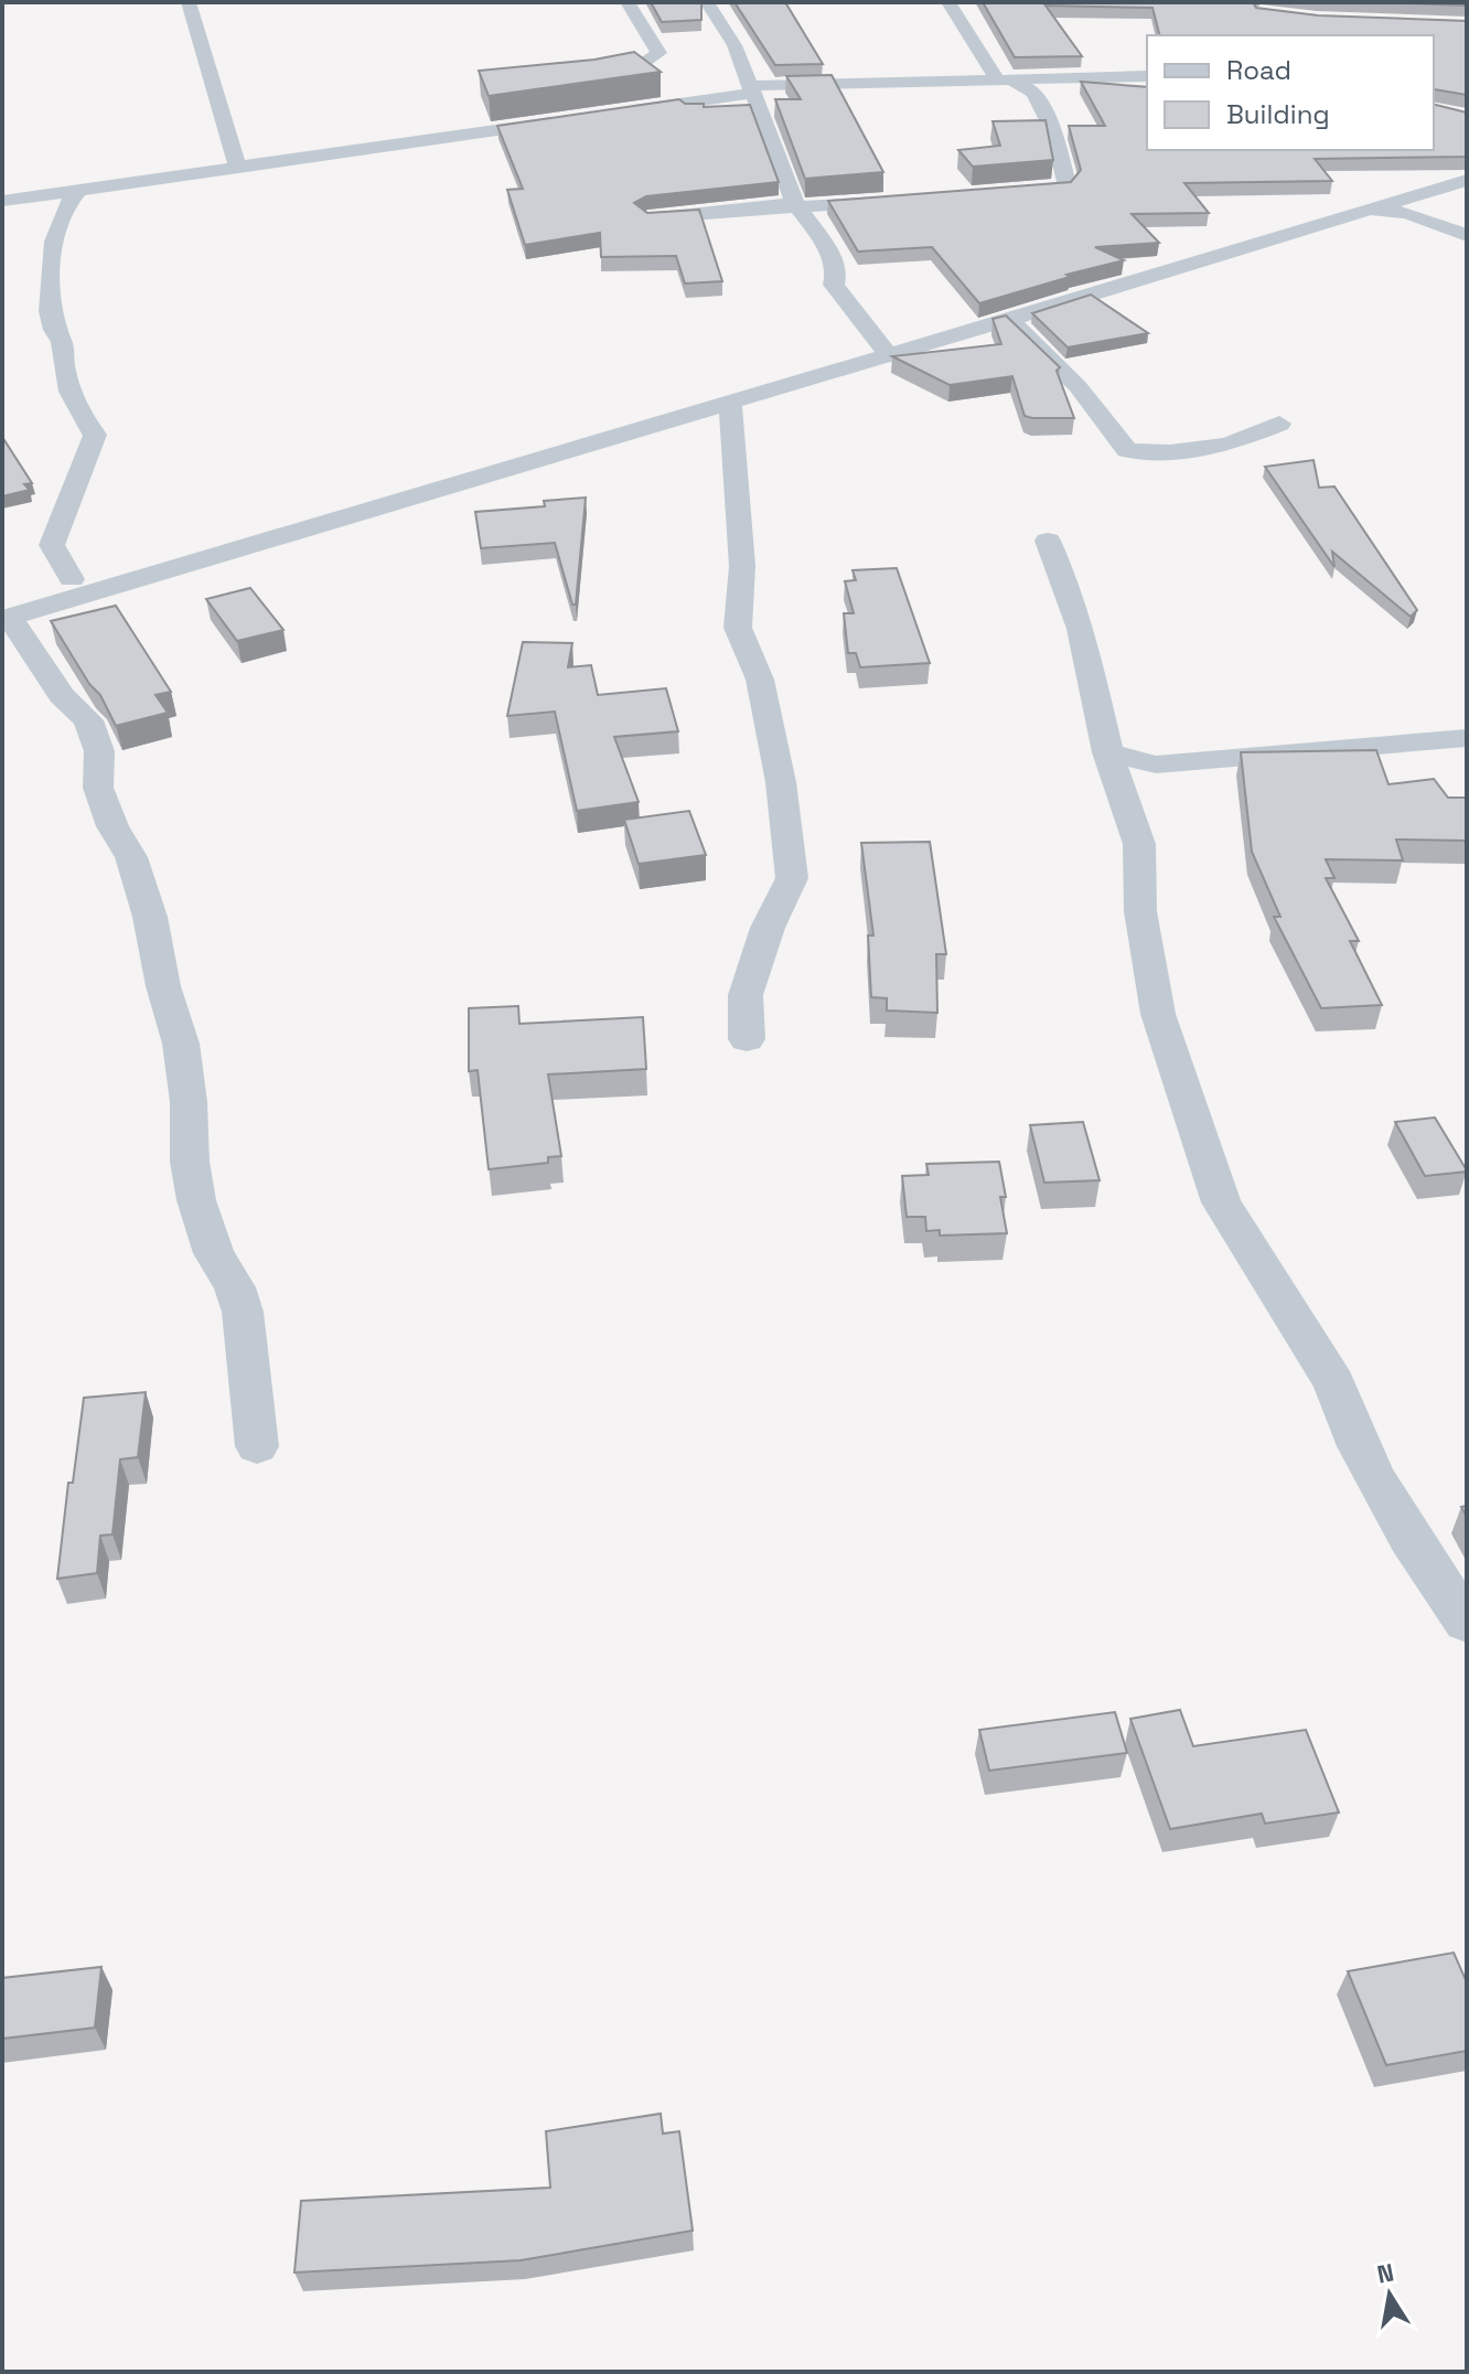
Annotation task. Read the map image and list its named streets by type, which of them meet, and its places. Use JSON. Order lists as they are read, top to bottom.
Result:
{
  "legend": ["Road", "Building"],
  "north": "top"
}
